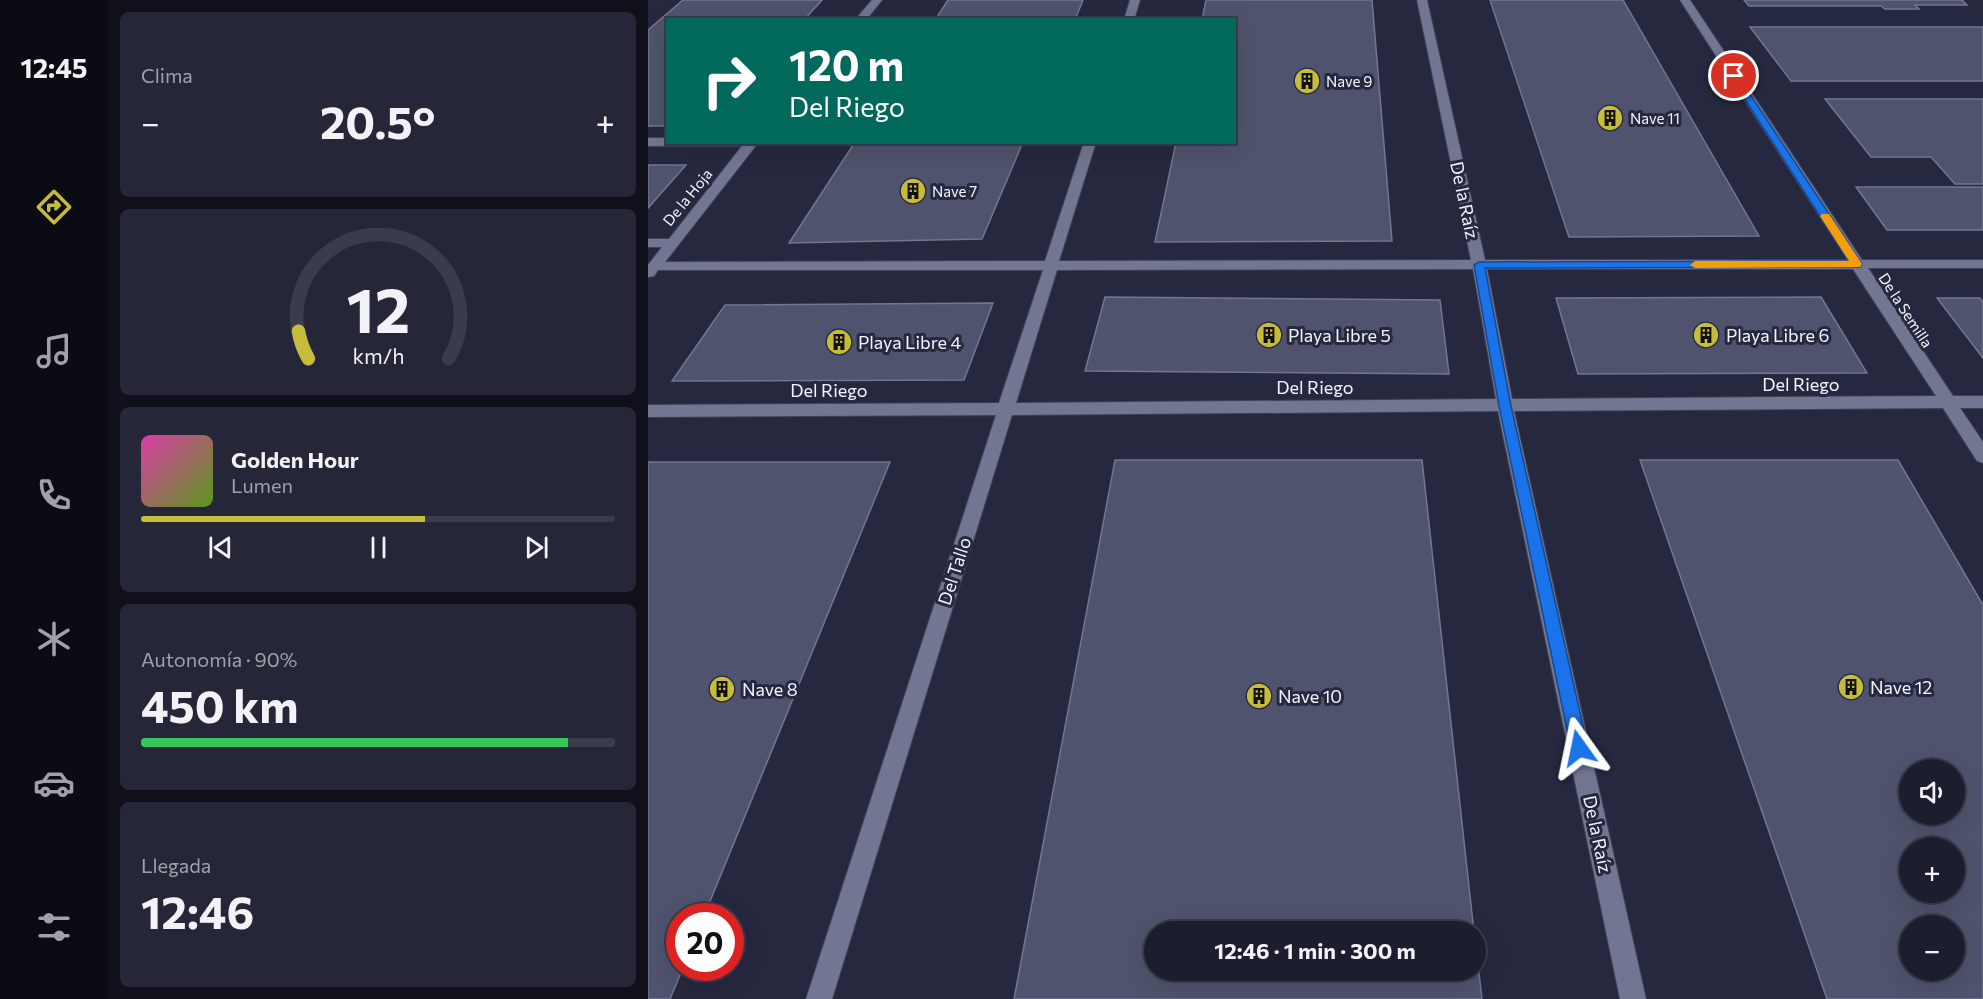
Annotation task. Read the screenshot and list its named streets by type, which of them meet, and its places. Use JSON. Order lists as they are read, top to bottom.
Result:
{
  "streets": {
    "lane": [
      "De la Hoja",
      "De la Raíz",
      "De la Semilla",
      "Del Riego",
      "Del Tallo"
    ]
  },
  "crossings": [
    ["De la Raíz", "Del Riego"],
    ["De la Semilla", "Del Riego"],
    ["Del Riego", "Del Tallo"]
  ],
  "places": {
    "building": [
      "Nave 9",
      "Nave 11",
      "Nave 7",
      "Playa Libre 5",
      "Playa Libre 6",
      "Playa Libre 4",
      "Nave 12",
      "Nave 8",
      "Nave 10"
    ]
  },
  "page": {
    "tabs": "12:45",
    "tile": [
      "Clima",
      ["Autonomía · 90%", "450 km"],
      ["Llegada", "12:46"]
    ],
    "turn": ["120 m", "Del Riego"],
    "heat": ["−", "20.5°", "+"],
    "song": ["Golden Hour", "Lumen"],
    "map_buttons": ["+", "−"],
    "limit": "20",
    "trip": "12:46 · 1 min · 300 m",
    "gauge": ["12", "km/h"]
  }
}
